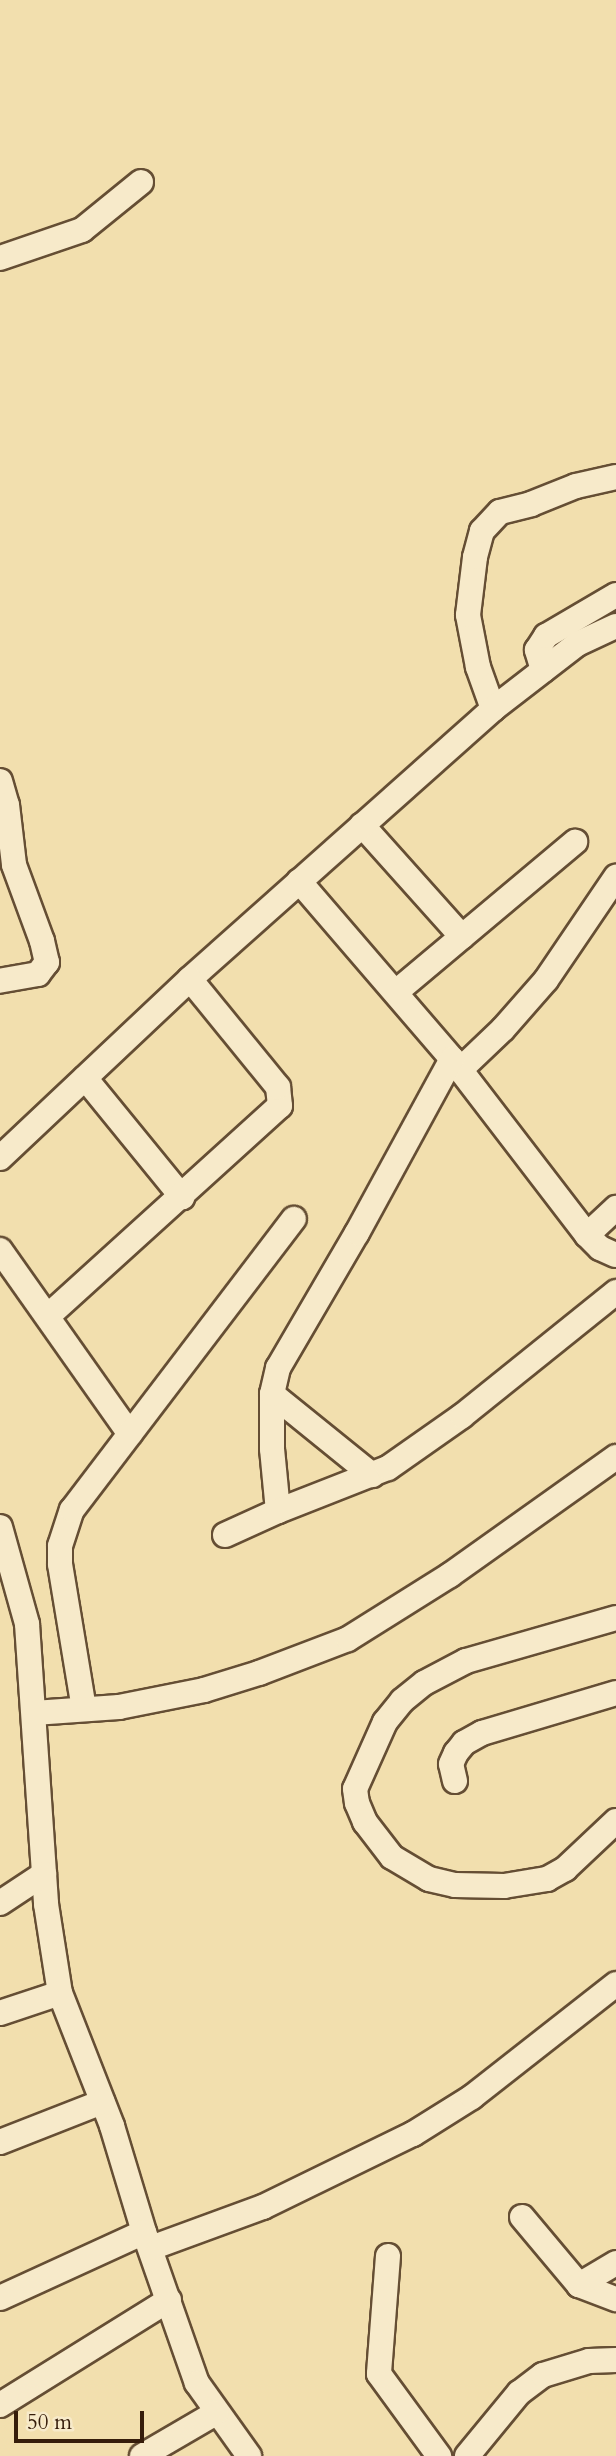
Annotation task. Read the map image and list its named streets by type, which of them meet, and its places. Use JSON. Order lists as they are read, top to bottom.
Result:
{
  "scale_bar": "50 m"
}
